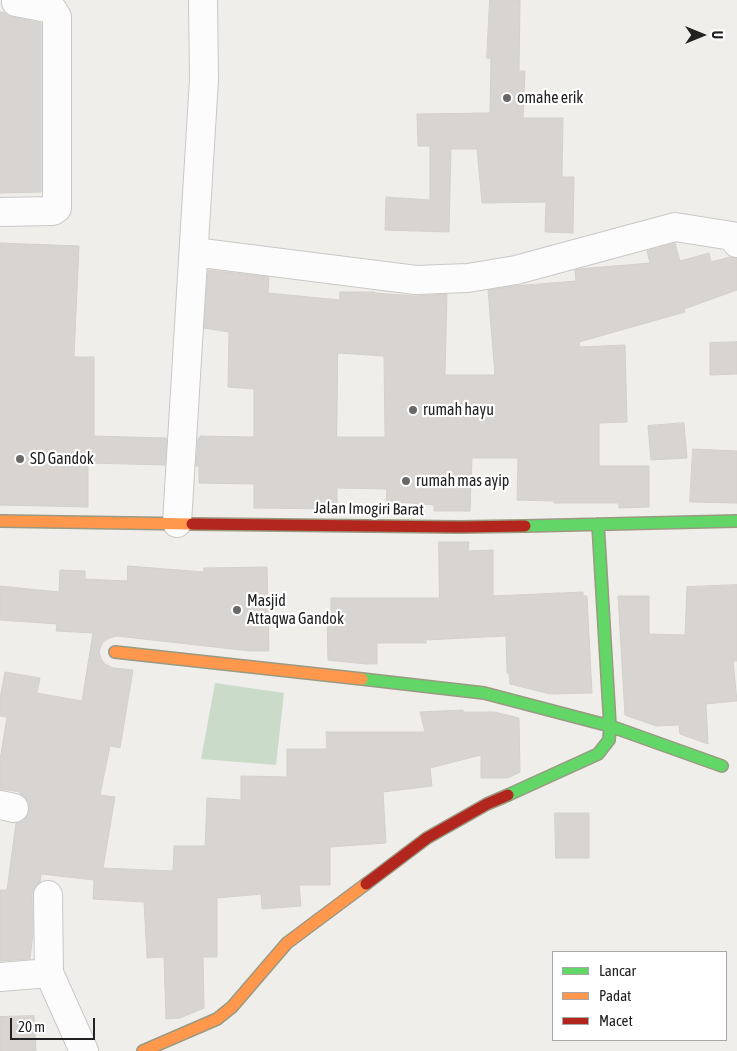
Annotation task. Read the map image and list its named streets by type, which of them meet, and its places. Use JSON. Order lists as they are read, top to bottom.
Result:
{
  "streets": {
    "street": ["Jalan Imogiri Barat"]
  },
  "places": [
    "omahe erik",
    "rumah hayu",
    "SD Gandok",
    "rumah mas ayip",
    "Masjid Attaqwa Gandok"
  ],
  "legend": ["Lancar", "Padat", "Macet"],
  "scale_bar": "20 m",
  "north": "right"
}
